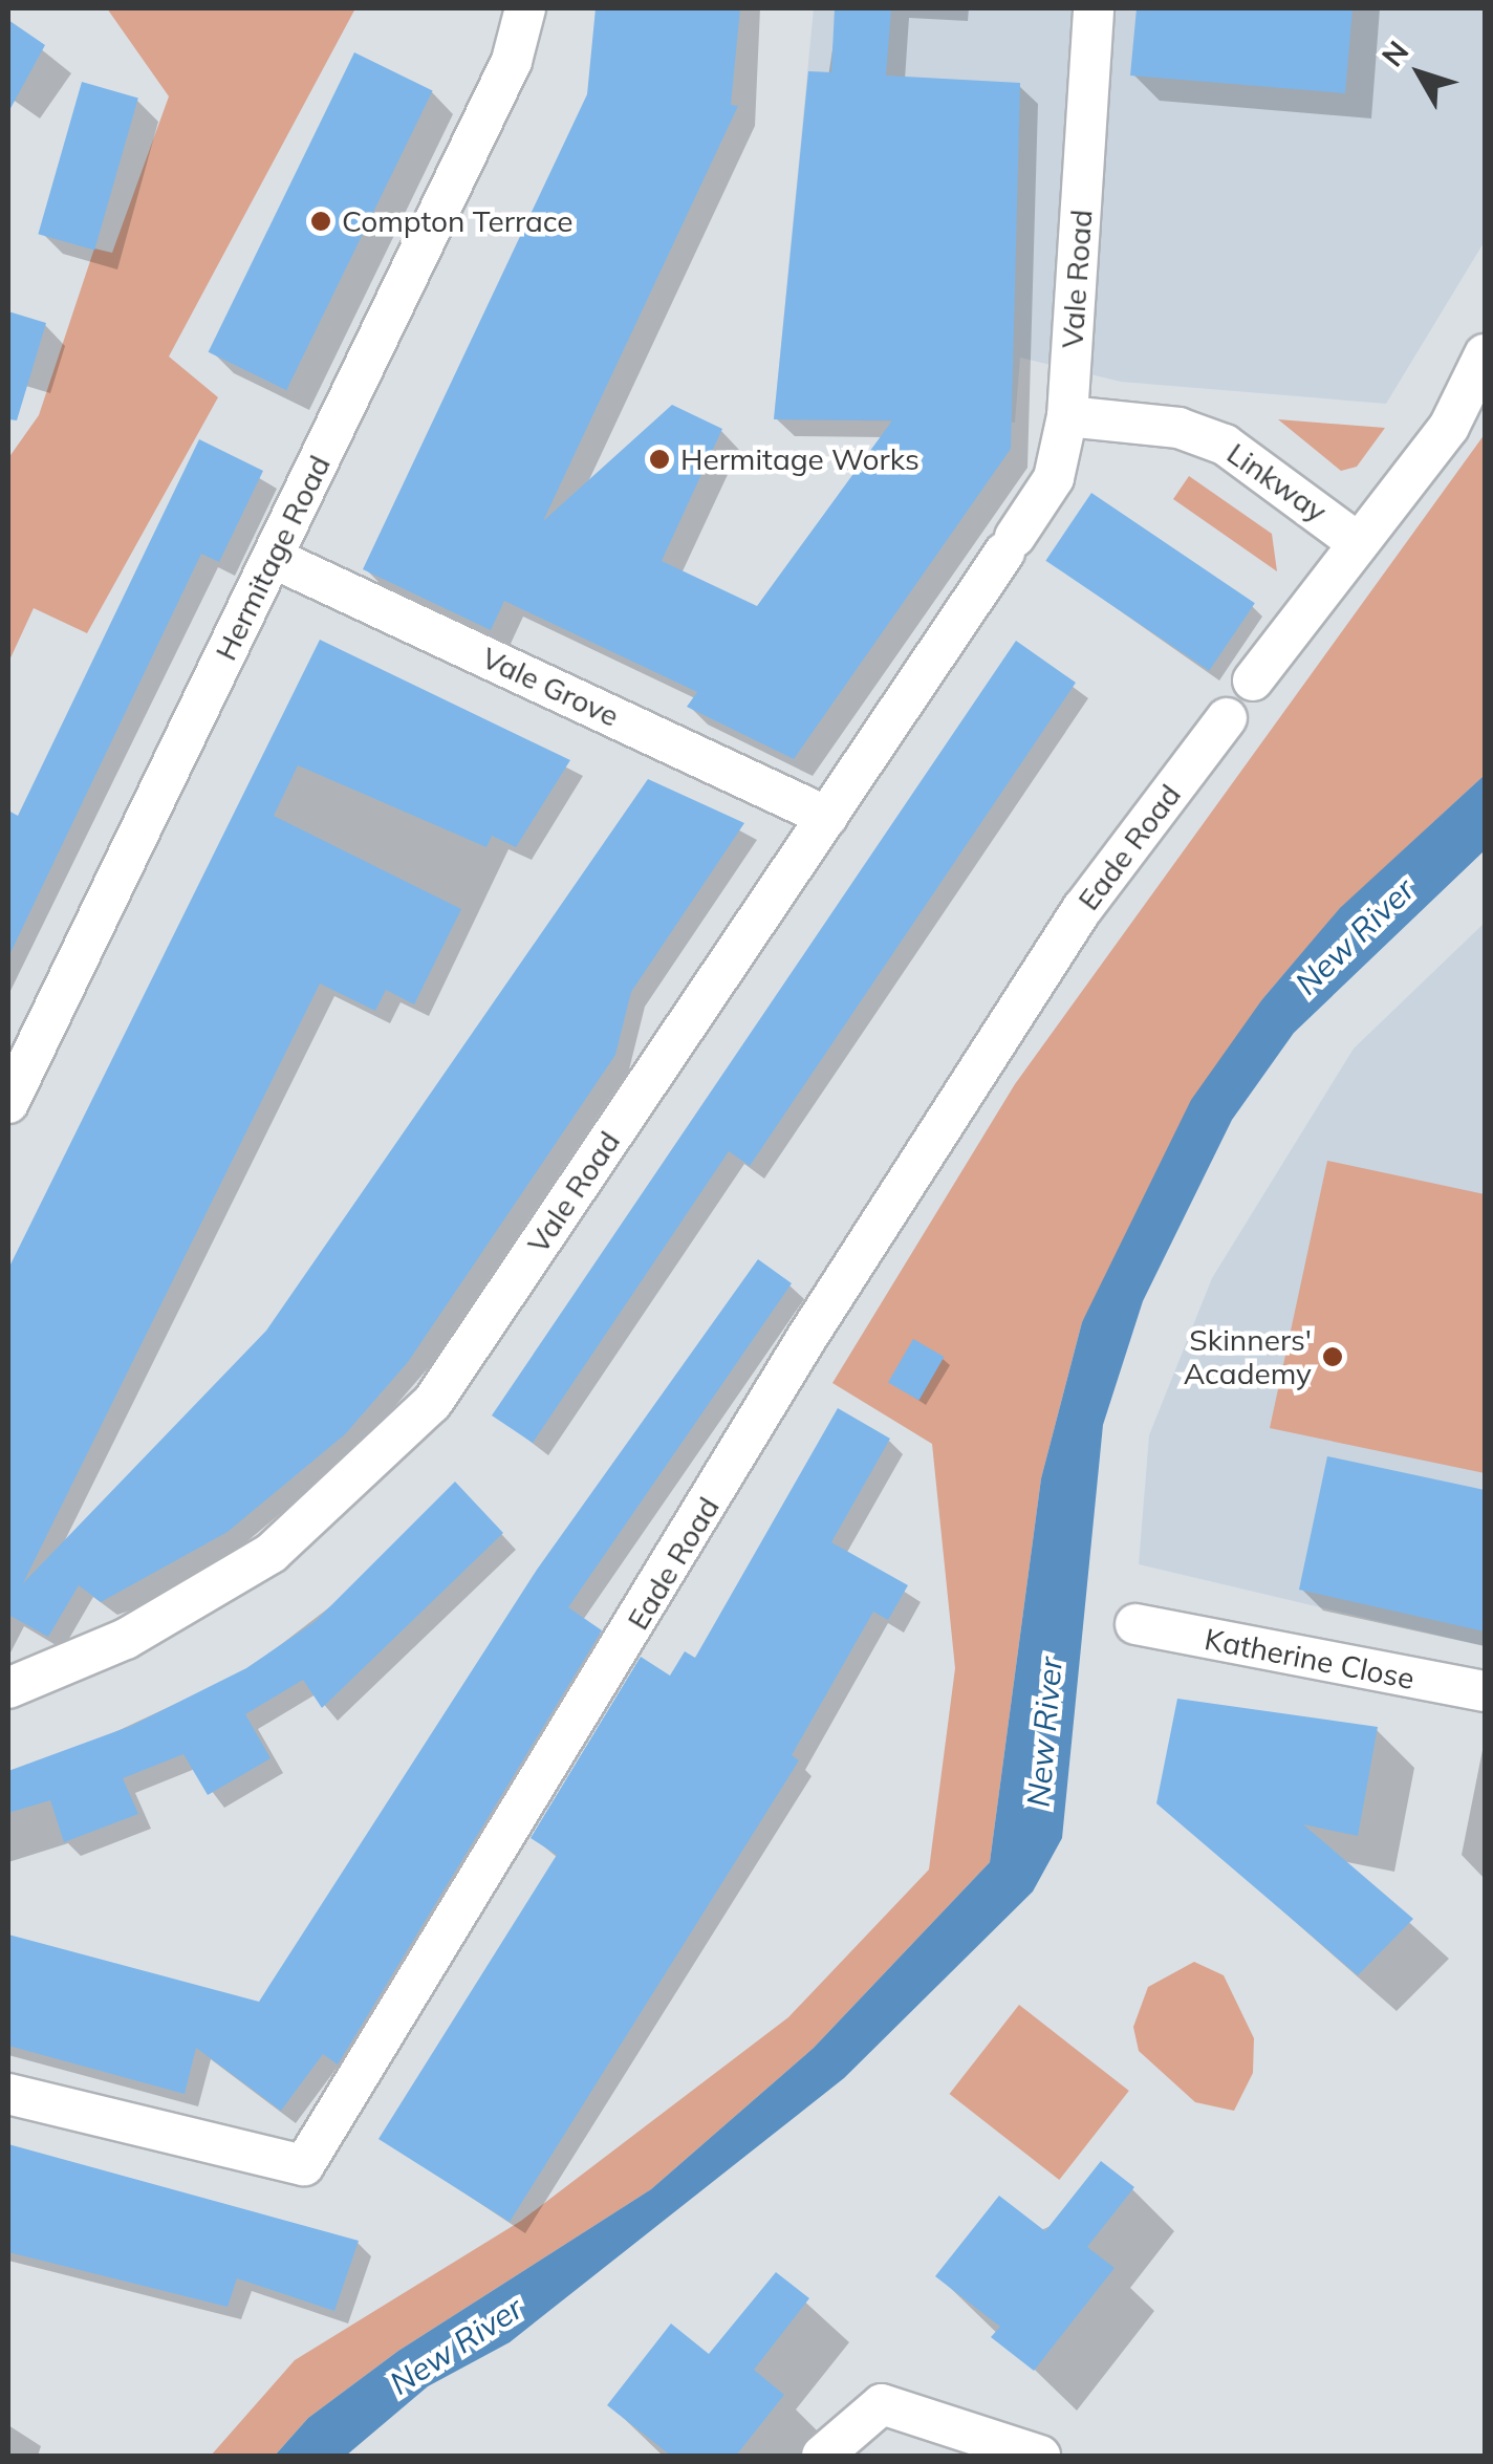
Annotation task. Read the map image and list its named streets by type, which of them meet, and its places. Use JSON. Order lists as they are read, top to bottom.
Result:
{
  "streets": {
    "street": [
      "Vale Road",
      "Linkway",
      "Hermitage Road",
      "Vale Grove",
      "Eade Road",
      "Katherine Close"
    ]
  },
  "crossings": [
    ["Vale Road", "Linkway"],
    ["Vale Road", "Vale Grove"],
    ["Hermitage Road", "Vale Grove"]
  ],
  "water": ["New River"],
  "places": ["Compton Terrace", "Hermitage Works", "Skinners' Academy"],
  "north": "top left"
}
